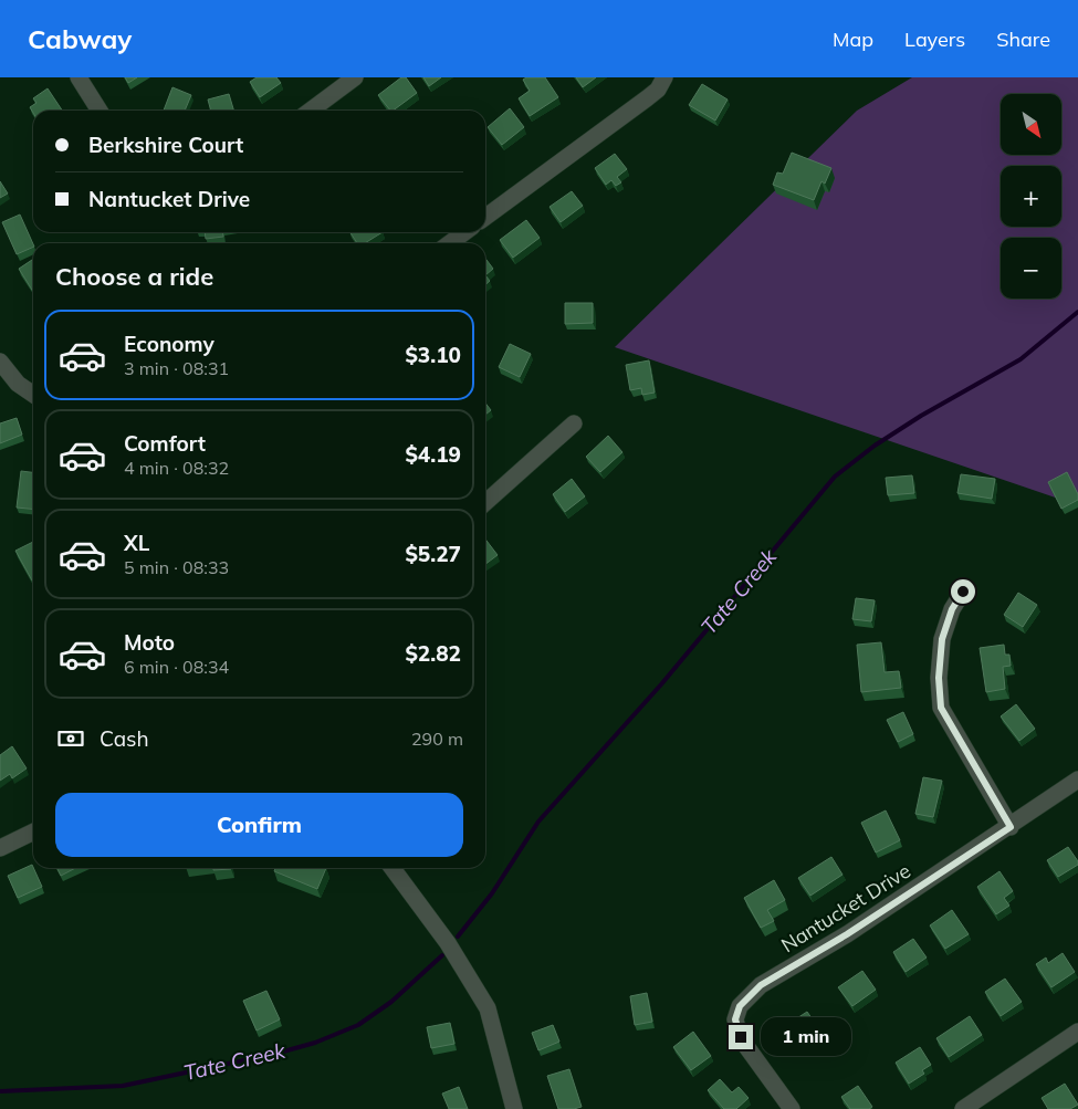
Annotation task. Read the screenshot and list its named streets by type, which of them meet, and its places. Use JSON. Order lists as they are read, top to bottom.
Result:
{
  "streets": {
    "street": ["Nantucket Drive"]
  },
  "water": ["Tate Creek"],
  "north": "bottom right",
  "page": {
    "header": "Cabway",
    "nav": ["Map", "Layers", "Share"],
    "map_buttons": ["+", "−"],
    "banner": ["Berkshire Court", "Nantucket Drive"],
    "heading": "Choose a ride",
    "list": [
      {
        "name": "Economy",
        "note": "3 min · 08:31",
        "value": "$3.10"
      },
      {
        "name": "Comfort",
        "note": "4 min · 08:32",
        "value": "$4.19"
      },
      {
        "name": "XL",
        "note": "5 min · 08:33",
        "value": "$5.27"
      },
      {
        "name": "Moto",
        "note": "6 min · 08:34",
        "value": "$2.82"
      }
    ],
    "pay": ["Cash", "290 m"],
    "buttons": "Confirm",
    "bubble": "1 min"
  }
}
